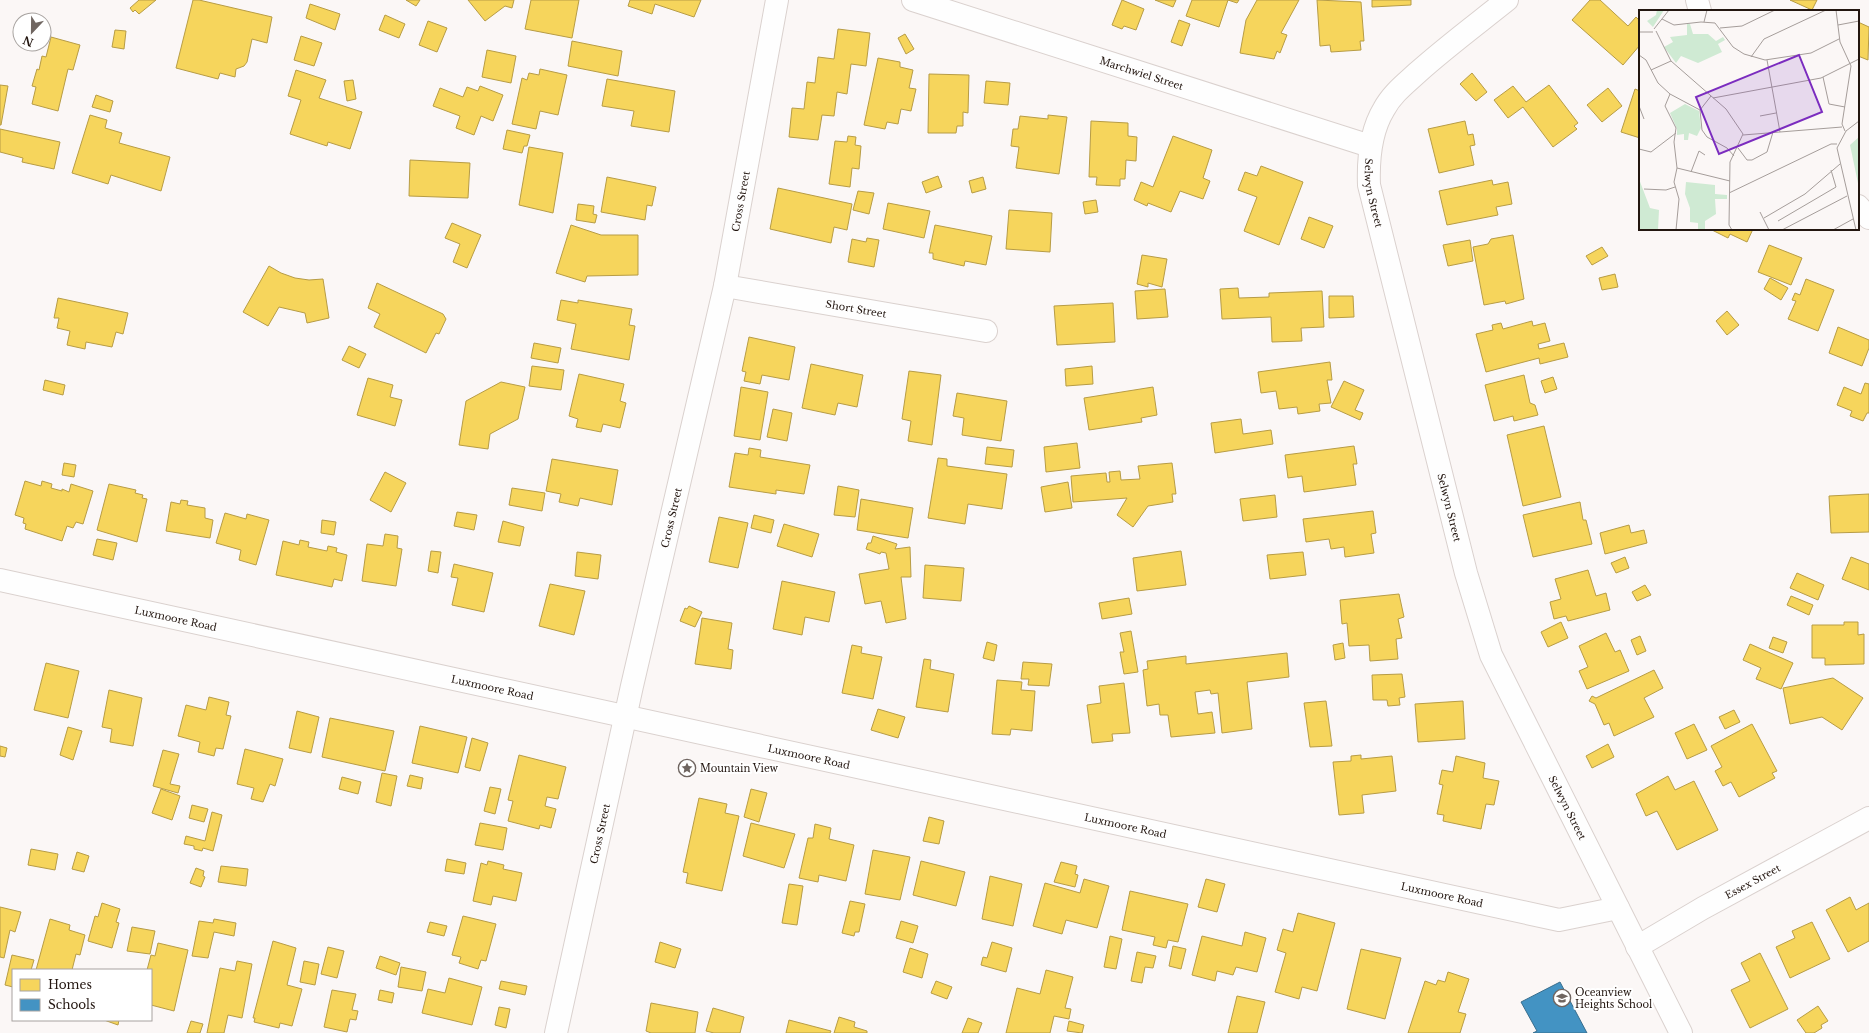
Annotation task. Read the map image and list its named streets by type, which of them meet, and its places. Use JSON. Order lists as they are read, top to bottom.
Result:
{
  "streets": {
    "street": [
      "Marchwiel Street",
      "Selwyn Street",
      "Cross Street",
      "Short Street",
      "Luxmoore Road",
      "Essex Street"
    ]
  },
  "crossings": [
    ["Marchwiel Street", "Selwyn Street"],
    ["Selwyn Street", "Luxmoore Road"],
    ["Selwyn Street", "Essex Street"],
    ["Cross Street", "Short Street"],
    ["Cross Street", "Luxmoore Road"]
  ],
  "places": {
    "place": ["Mountain View"],
    "school or university": ["Oceanview Heights School"]
  },
  "legend": ["Homes", "Schools"],
  "north": "bottom"
}
